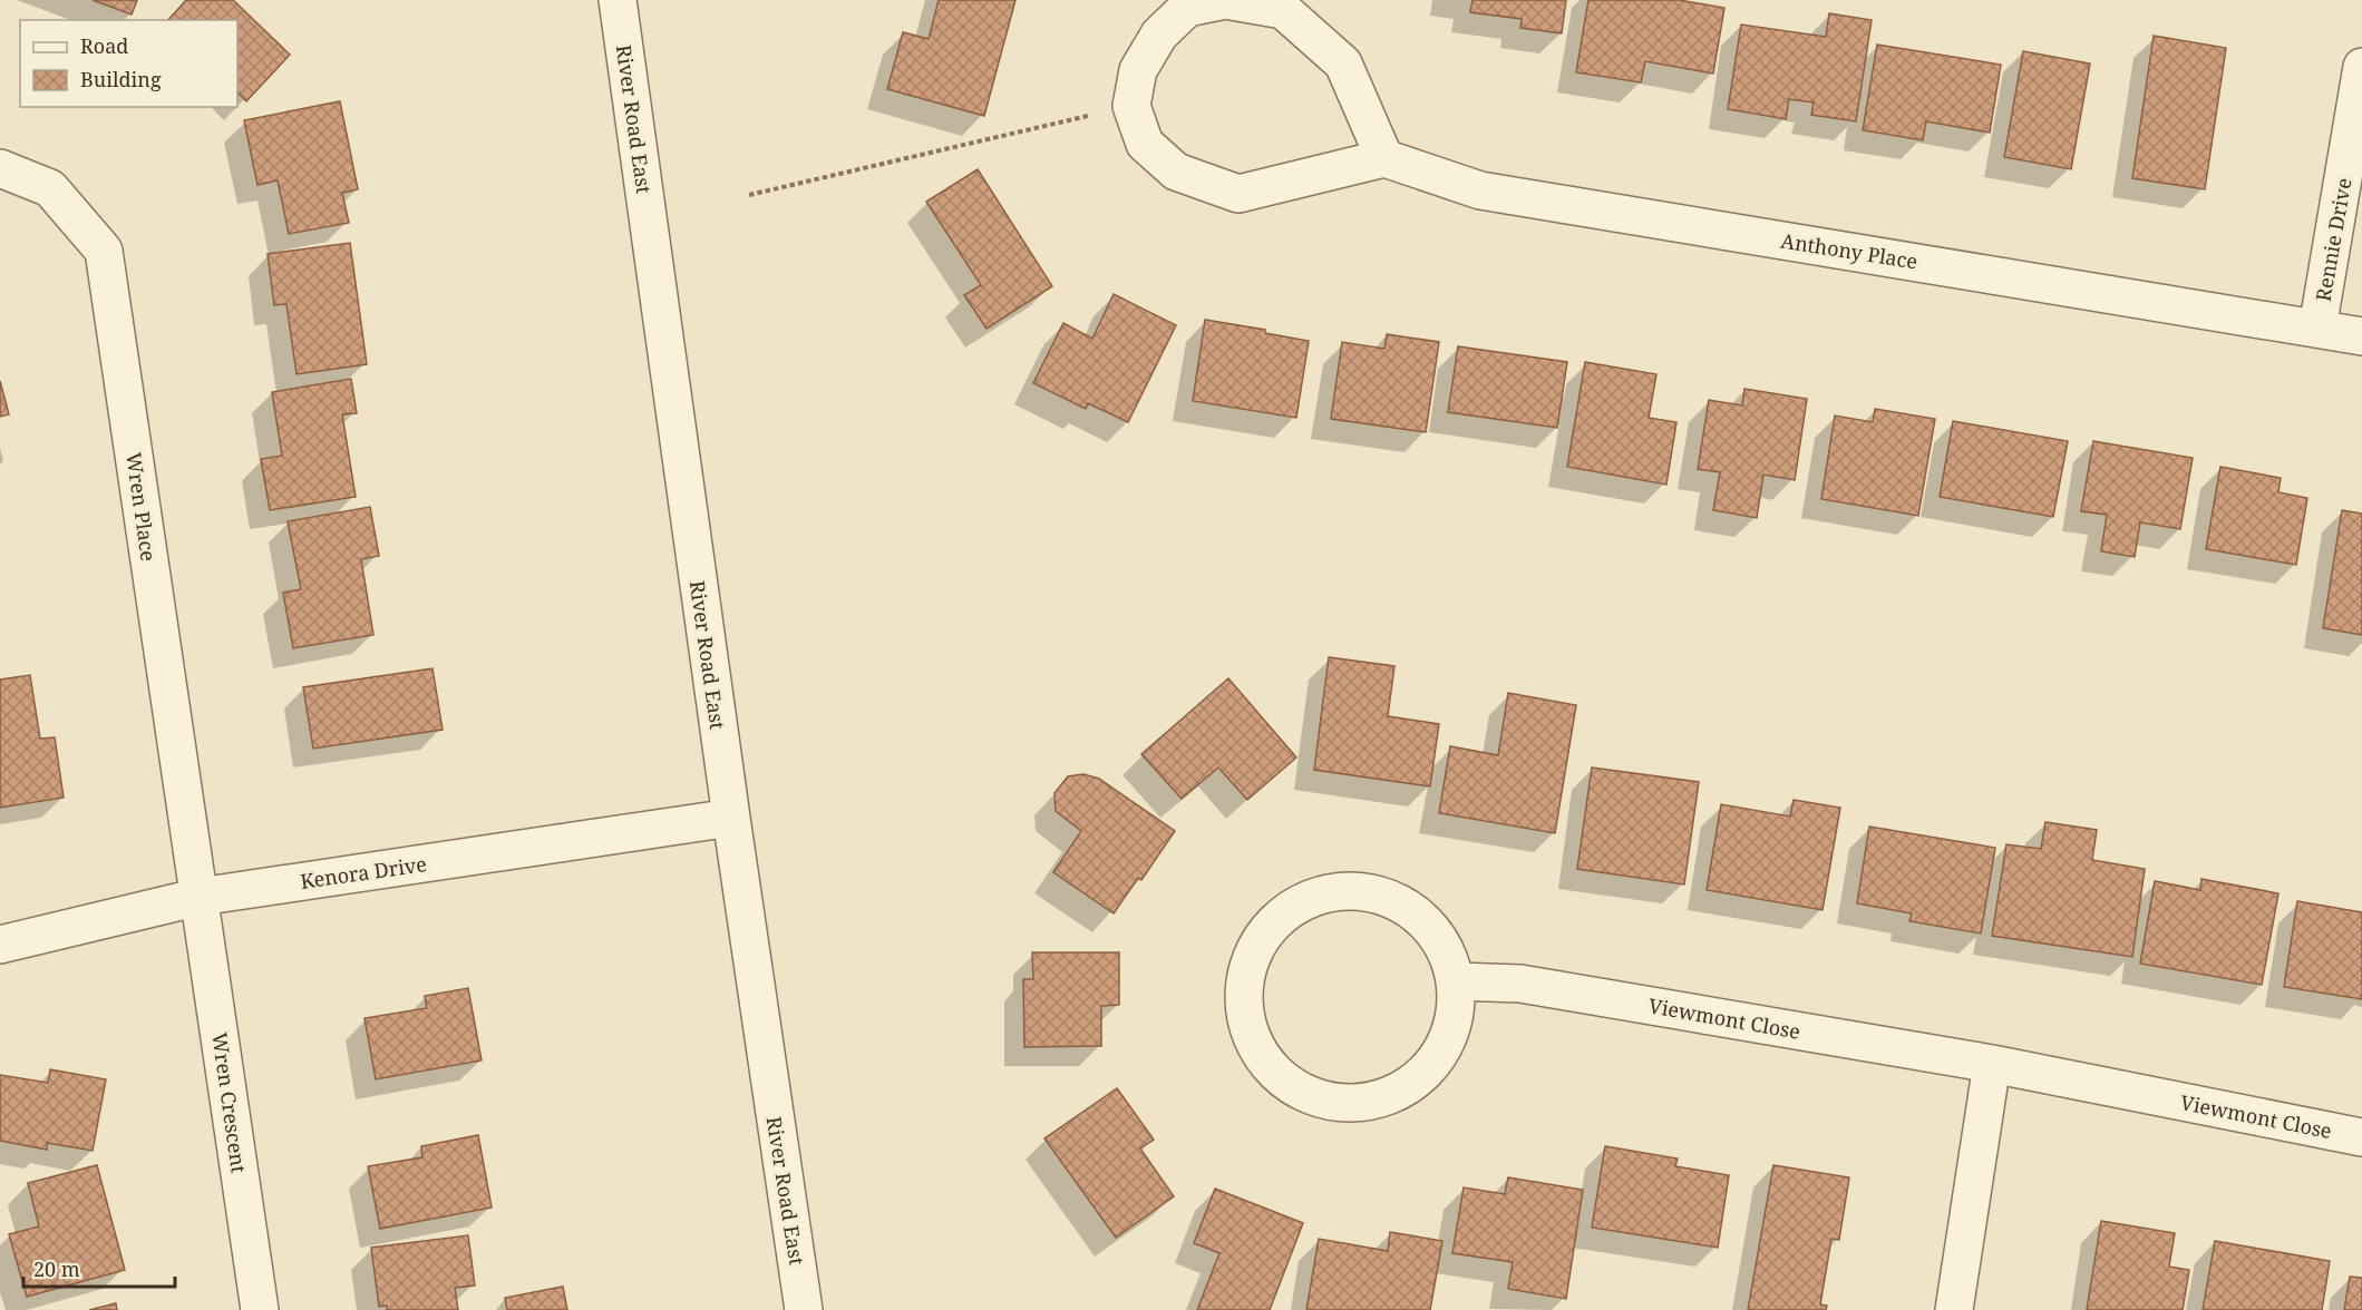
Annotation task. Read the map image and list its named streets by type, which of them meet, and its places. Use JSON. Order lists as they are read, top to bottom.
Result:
{
  "streets": {
    "street": [
      "River Road East",
      "Rennie Drive",
      "Anthony Place",
      "Wren Place",
      "Kenora Drive",
      "Viewmont Close",
      "Wren Crescent"
    ]
  },
  "crossings": [
    ["River Road East", "Kenora Drive"],
    ["Rennie Drive", "Anthony Place"],
    ["Wren Place", "Kenora Drive"],
    ["Wren Place", "Wren Crescent"],
    ["Kenora Drive", "Wren Crescent"]
  ],
  "legend": ["Road", "Building"],
  "scale_bar": "20 m"
}
